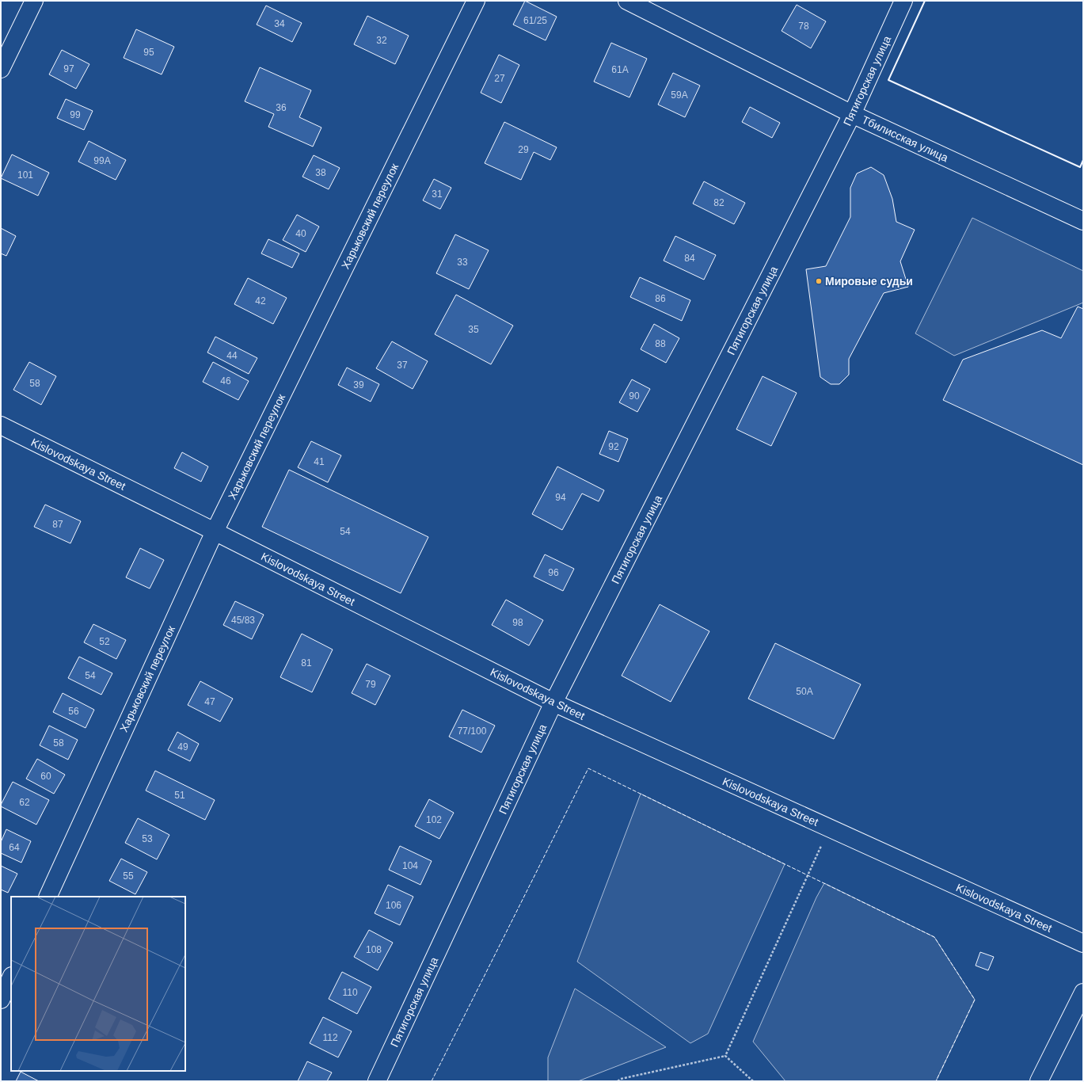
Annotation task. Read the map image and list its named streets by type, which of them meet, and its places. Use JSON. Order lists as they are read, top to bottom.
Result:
{
  "streets": {
    "street": [
      "Пятигорская улица",
      "Тбилисская улица",
      "Харьковский переулок",
      "Kislovodskaya Street"
    ]
  },
  "crossings": [
    ["Пятигорская улица", "Тбилисская улица"],
    ["Пятигорская улица", "Kislovodskaya Street"],
    ["Харьковский переулок", "Kislovodskaya Street"]
  ],
  "places": ["Мировые судьи"],
  "house_numbers": [
    "61/25",
    "34",
    "78",
    "32",
    "95",
    "97",
    "61А",
    "27",
    "59А",
    "36",
    "99",
    "29",
    "99А",
    "38",
    "101",
    "31",
    "82",
    "40",
    "84",
    "33",
    "86",
    "42",
    "35",
    "88",
    "44",
    "37",
    "46",
    "58",
    "39",
    "90",
    "92",
    "41",
    "94",
    "87",
    "54",
    "96",
    "45/83",
    "98",
    "52",
    "81",
    "54",
    "79",
    "50А",
    "47",
    "56",
    "77/100",
    "58",
    "49",
    "60",
    "51",
    "62",
    "102",
    "53",
    "64",
    "104",
    "55",
    "106",
    "108",
    "110",
    "112"
  ]
}
